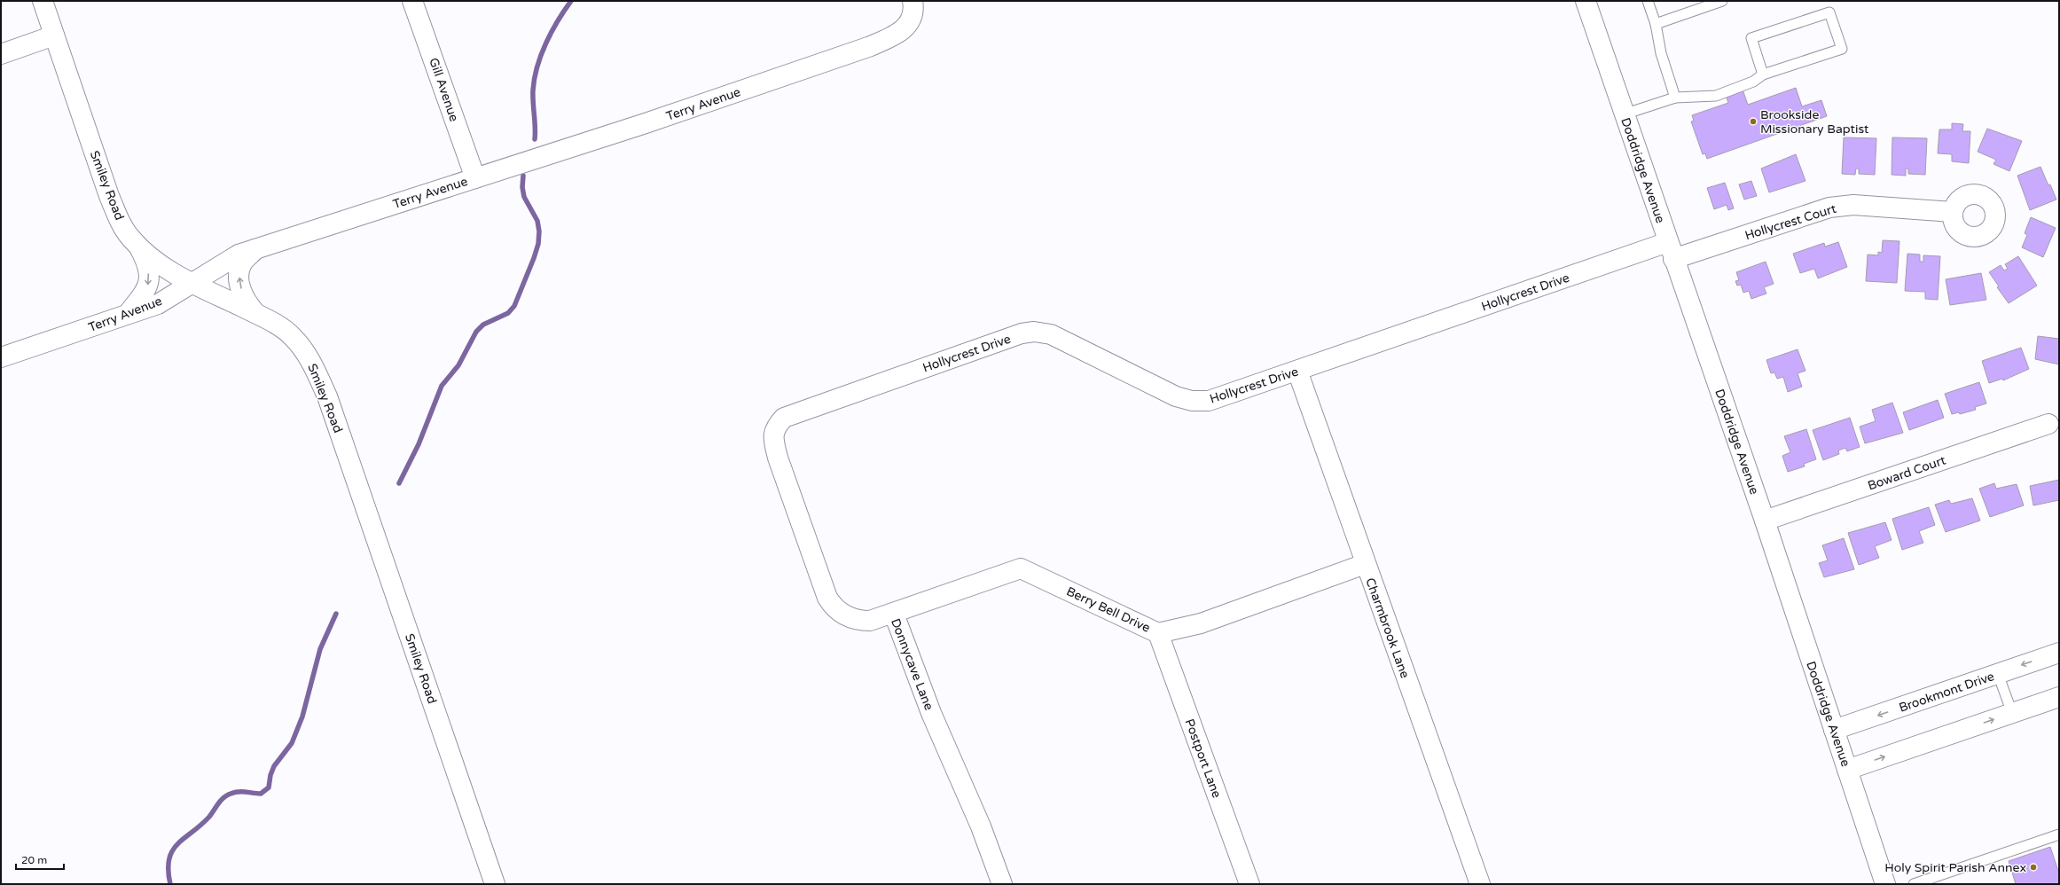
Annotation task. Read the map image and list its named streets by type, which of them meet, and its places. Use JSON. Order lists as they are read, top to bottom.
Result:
{
  "streets": {
    "street": [
      "Gill Avenue",
      "Terry Avenue",
      "Doddridge Avenue",
      "Smiley Road",
      "Hollycrest Court",
      "Hollycrest Drive",
      "Boward Court",
      "Berry Bell Drive",
      "Charmbrook Lane",
      "Donnycave Lane",
      "Brookmont Drive",
      "Postport Lane"
    ]
  },
  "crossings": [
    ["Gill Avenue", "Terry Avenue"],
    ["Terry Avenue", "Smiley Road"],
    ["Doddridge Avenue", "Hollycrest Court"],
    ["Doddridge Avenue", "Hollycrest Drive"],
    ["Doddridge Avenue", "Boward Court"],
    ["Doddridge Avenue", "Brookmont Drive"],
    ["Hollycrest Court", "Hollycrest Drive"],
    ["Hollycrest Drive", "Charmbrook Lane"],
    ["Hollycrest Drive", "Donnycave Lane"],
    ["Berry Bell Drive", "Charmbrook Lane"],
    ["Berry Bell Drive", "Donnycave Lane"],
    ["Berry Bell Drive", "Postport Lane"]
  ],
  "places": ["Brookside Missionary Baptist", "Holy Spirit Parish Annex"],
  "scale_bar": "20 m"
}
